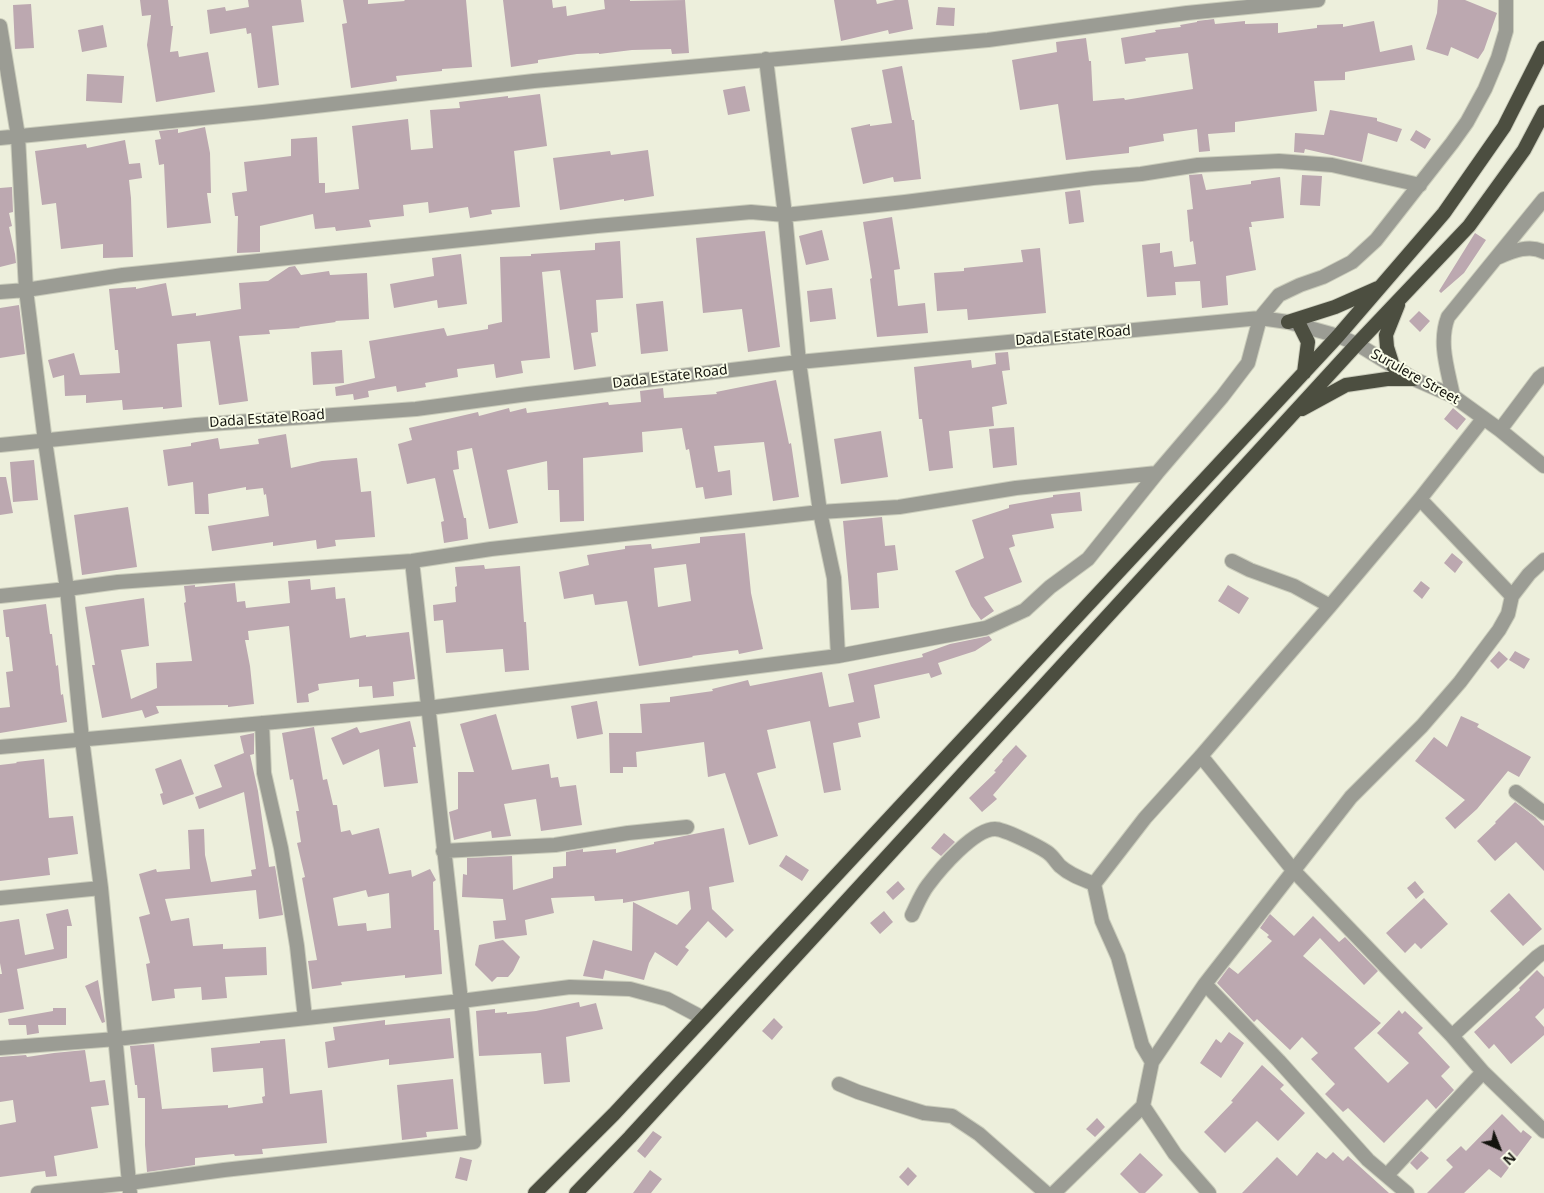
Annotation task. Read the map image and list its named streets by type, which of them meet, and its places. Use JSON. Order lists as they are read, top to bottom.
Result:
{
  "streets": {
    "street": ["Dada Estate Road", "Surulere Street"]
  },
  "crossings": [
    ["Dada Estate Road", "Surulere Street"]
  ],
  "north": "bottom right"
}
